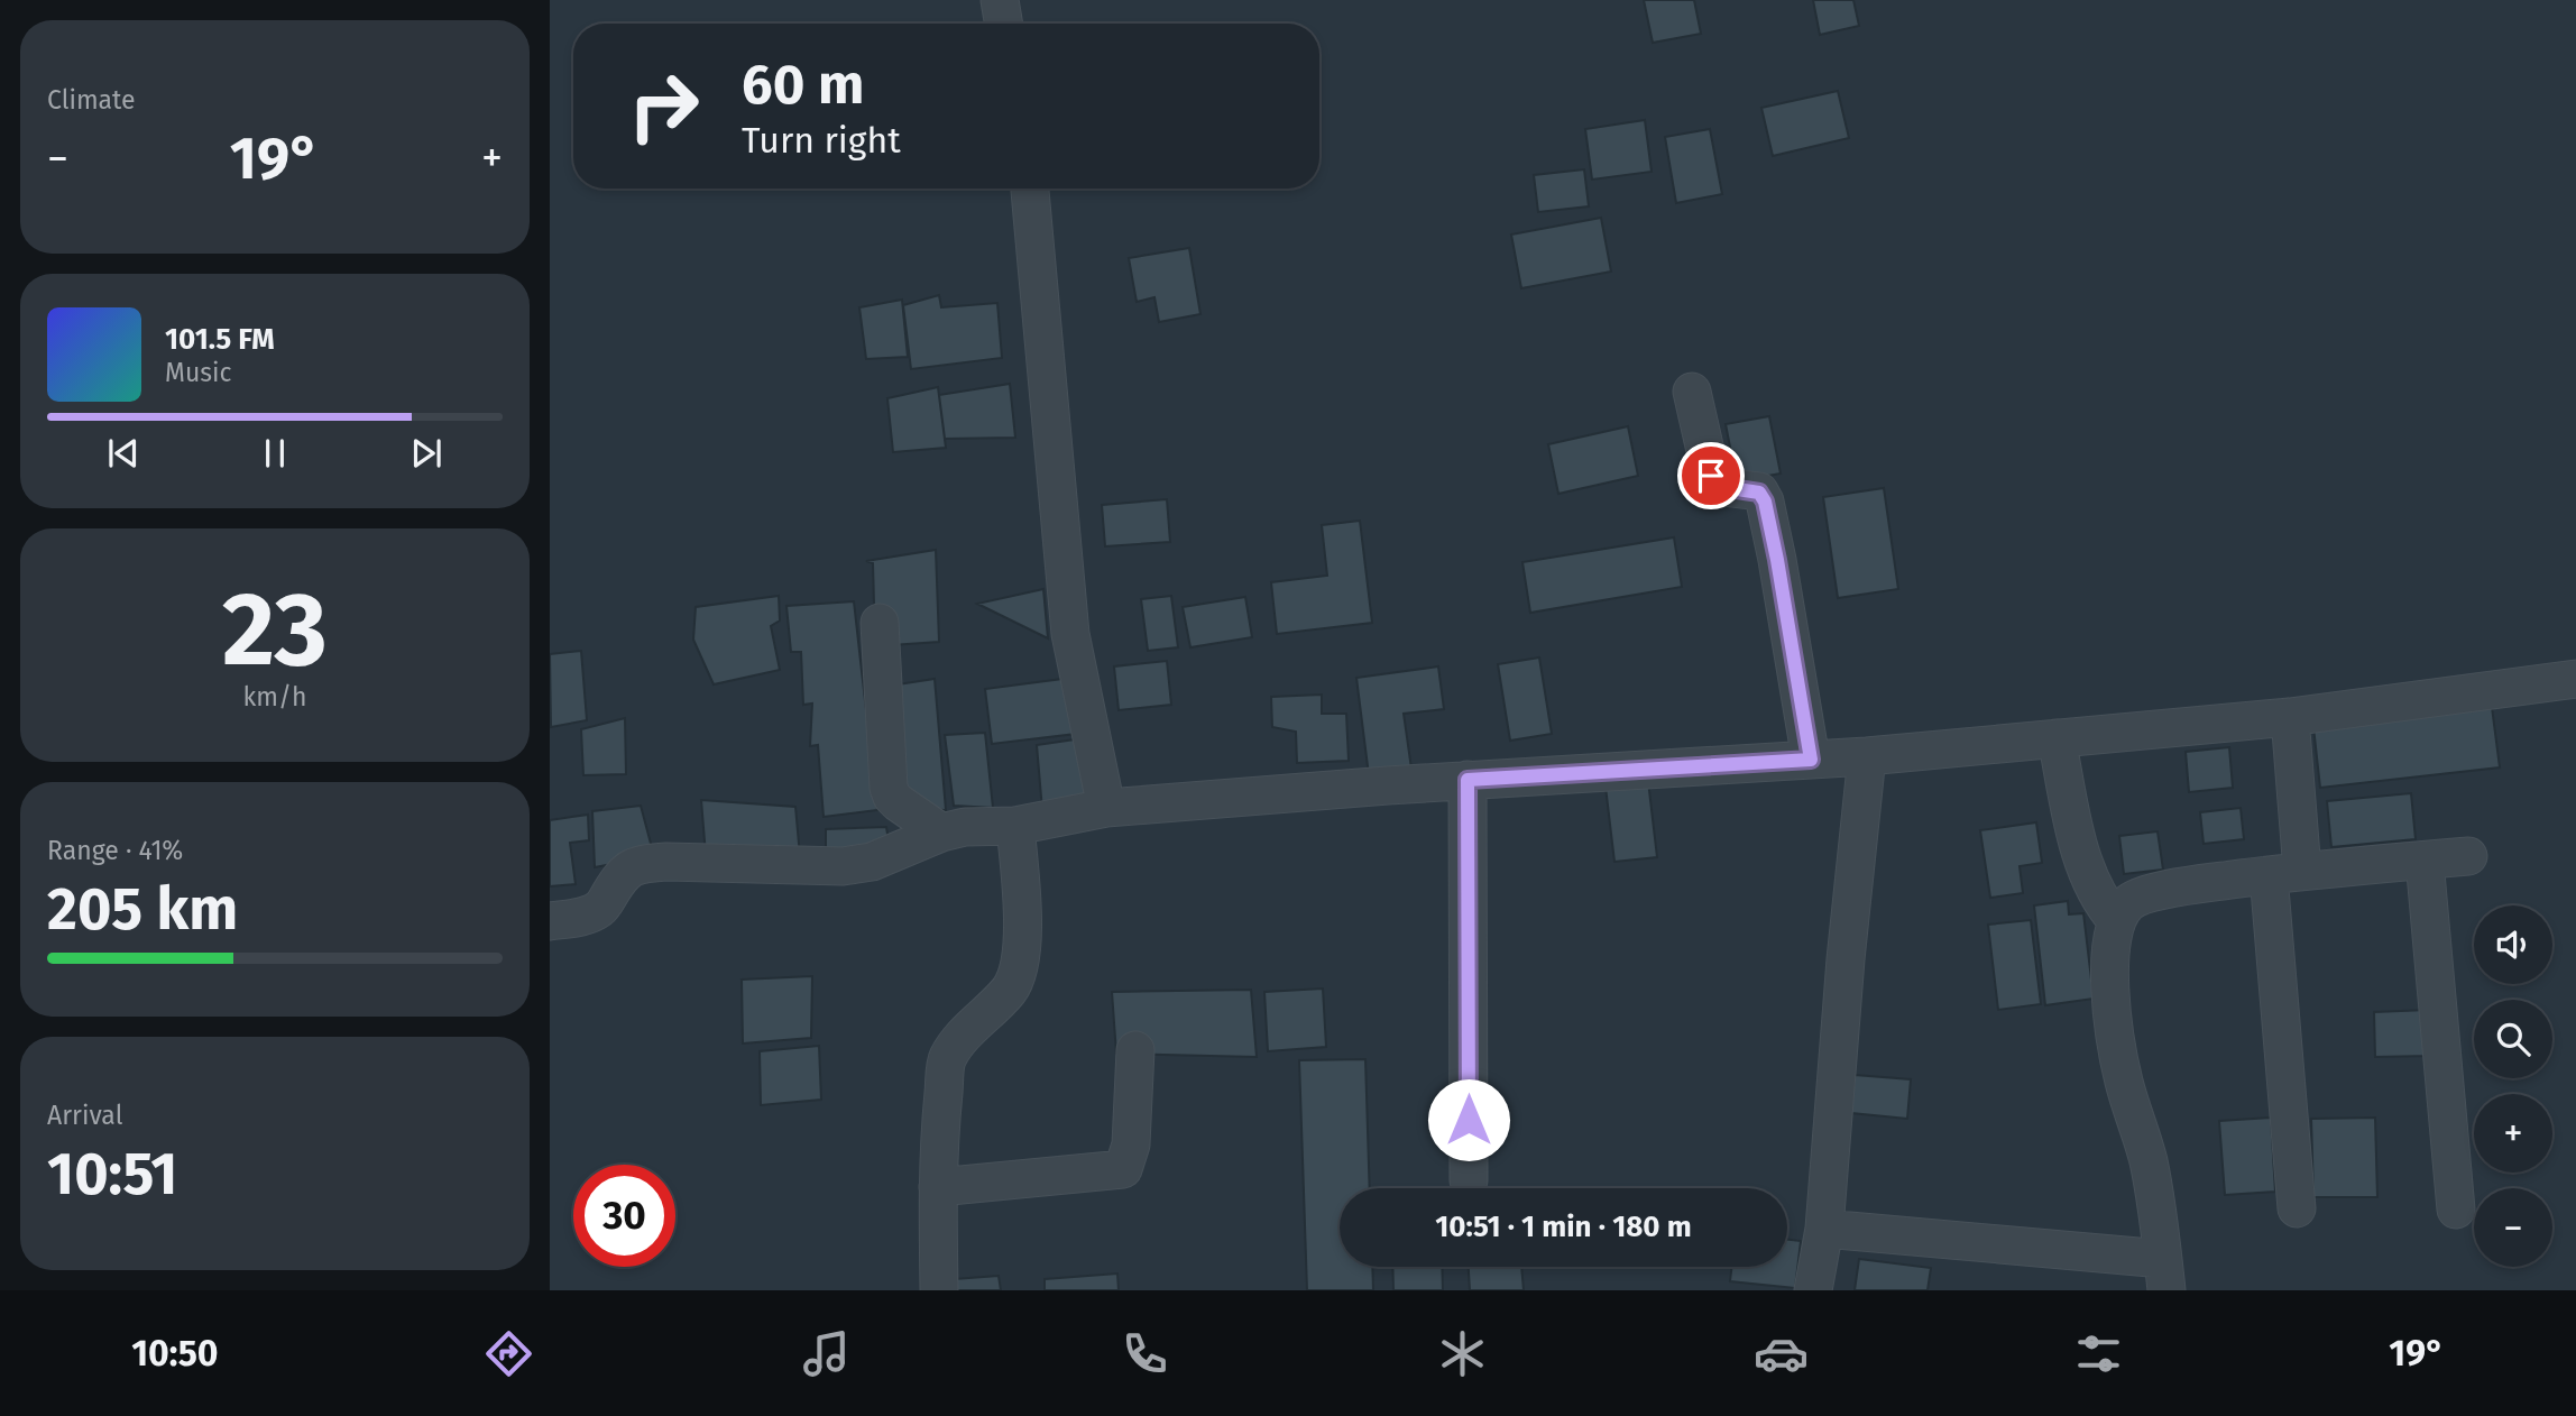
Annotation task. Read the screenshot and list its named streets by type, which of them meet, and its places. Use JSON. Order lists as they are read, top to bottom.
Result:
{
  "page": {
    "tile": [
      "Climate",
      ["23", "km/h"],
      ["Range · 41%", "205 km"],
      ["Arrival", "10:51"]
    ],
    "turn": ["60 m", "Turn right"],
    "heat": ["−", "19°", "+"],
    "song": ["101.5 FM", "Music"],
    "map_buttons": ["+", "−"],
    "limit": "30",
    "trip": "10:51 · 1 min · 180 m",
    "tabs": ["10:50", "19°"]
  }
}
